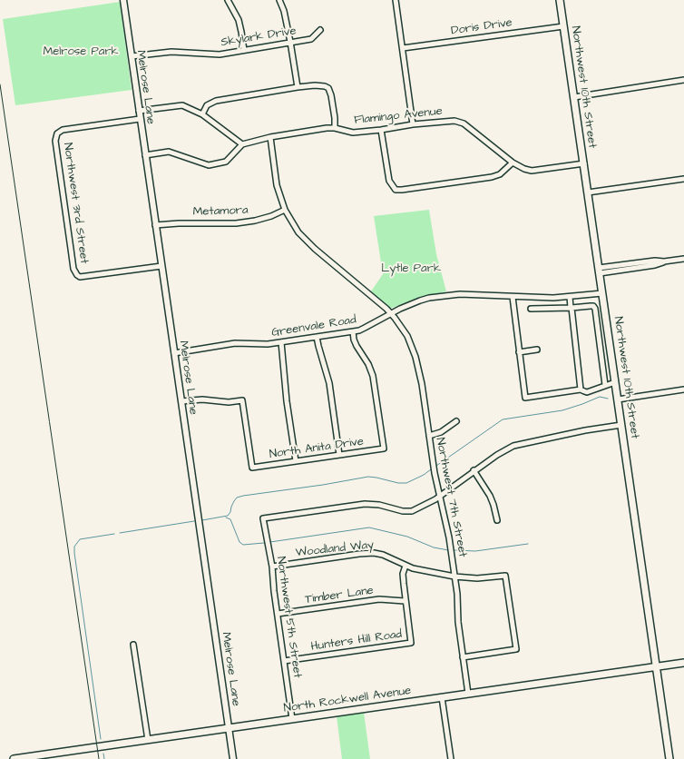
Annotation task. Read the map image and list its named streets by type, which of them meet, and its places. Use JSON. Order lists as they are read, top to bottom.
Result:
{
  "streets": {
    "main road": ["Northwest 10th Street", "North Rockwell Avenue"],
    "street": [
      "Doris Drive",
      "Skylark Drive",
      "Melrose Lane",
      "Flamingo Avenue",
      "Northwest 3rd Street",
      "Metamora",
      "Greenvale Road",
      "North Anita Drive",
      "Northwest 7th Street",
      "Woodland Way",
      "Timber Lane",
      "Northwest 5th Street",
      "Hunters Hill Road"
    ]
  },
  "crossings": [
    ["Doris Drive", "Northwest 10th Street"],
    ["Skylark Drive", "Melrose Lane"],
    ["Melrose Lane", "Northwest 3rd Street"],
    ["Melrose Lane", "Metamora"],
    ["Melrose Lane", "Greenvale Road"],
    ["Melrose Lane", "North Anita Drive"],
    ["Melrose Lane", "North Rockwell Avenue"],
    ["Northwest 10th Street", "Flamingo Avenue"],
    ["Northwest 10th Street", "Greenvale Road"],
    ["Northwest 10th Street", "North Rockwell Avenue"],
    ["Flamingo Avenue", "Northwest 7th Street"],
    ["Metamora", "Northwest 7th Street"],
    ["Greenvale Road", "North Anita Drive"],
    ["Greenvale Road", "Northwest 7th Street"],
    ["Northwest 7th Street", "Woodland Way"],
    ["Northwest 7th Street", "Northwest 5th Street"],
    ["Northwest 7th Street", "North Rockwell Avenue"],
    ["Woodland Way", "Northwest 5th Street"],
    ["Timber Lane", "Northwest 5th Street"],
    ["Timber Lane", "Hunters Hill Road"],
    ["Northwest 5th Street", "Hunters Hill Road"],
    ["Northwest 5th Street", "North Rockwell Avenue"]
  ],
  "parks": ["Melrose Park", "Lytle Park"]
}
